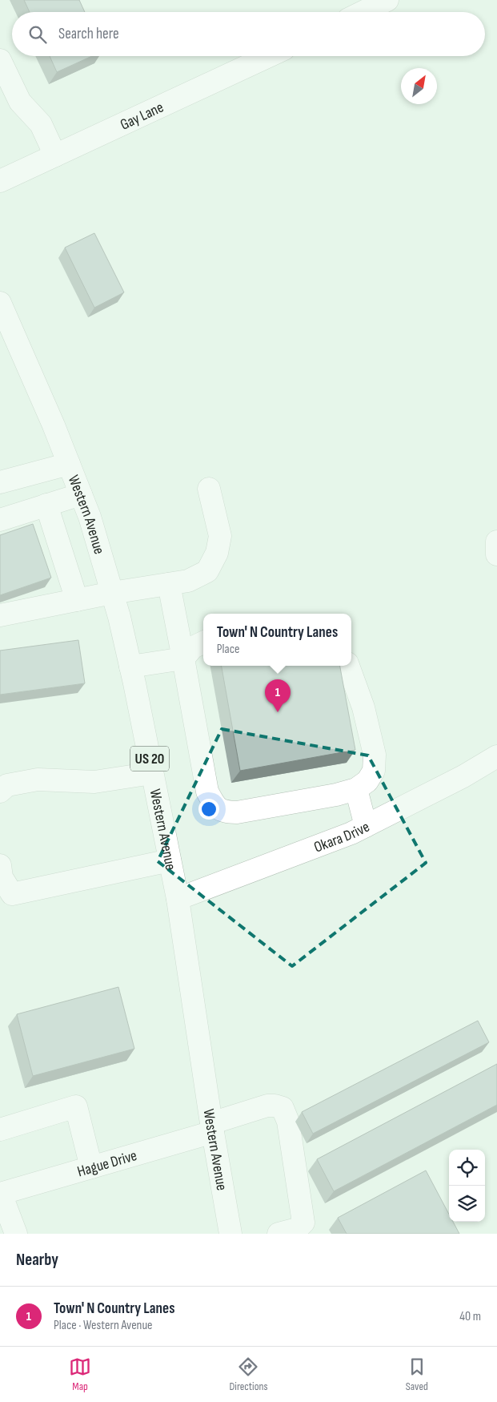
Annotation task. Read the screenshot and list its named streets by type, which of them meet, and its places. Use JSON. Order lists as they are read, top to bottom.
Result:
{
  "streets": {
    "main road": [
      "Gay Lane",
      "Western Avenue",
      "US 20",
      "Okara Drive",
      "Hague Drive"
    ]
  },
  "crossings": [
    ["Western Avenue", "Okara Drive"],
    ["Western Avenue", "Hague Drive"]
  ],
  "north": "top right",
  "page": {
    "search": "Search here",
    "popup": ["Town' N Country Lanes", "Place"],
    "pins": "1",
    "heading": "Nearby",
    "list": [
      {
        "mark": "1",
        "name": "Town' N Country Lanes",
        "note": "Place · Western Avenue",
        "value": "40 m"
      }
    ],
    "nav": ["Map", "Directions", "Saved"]
  }
}
